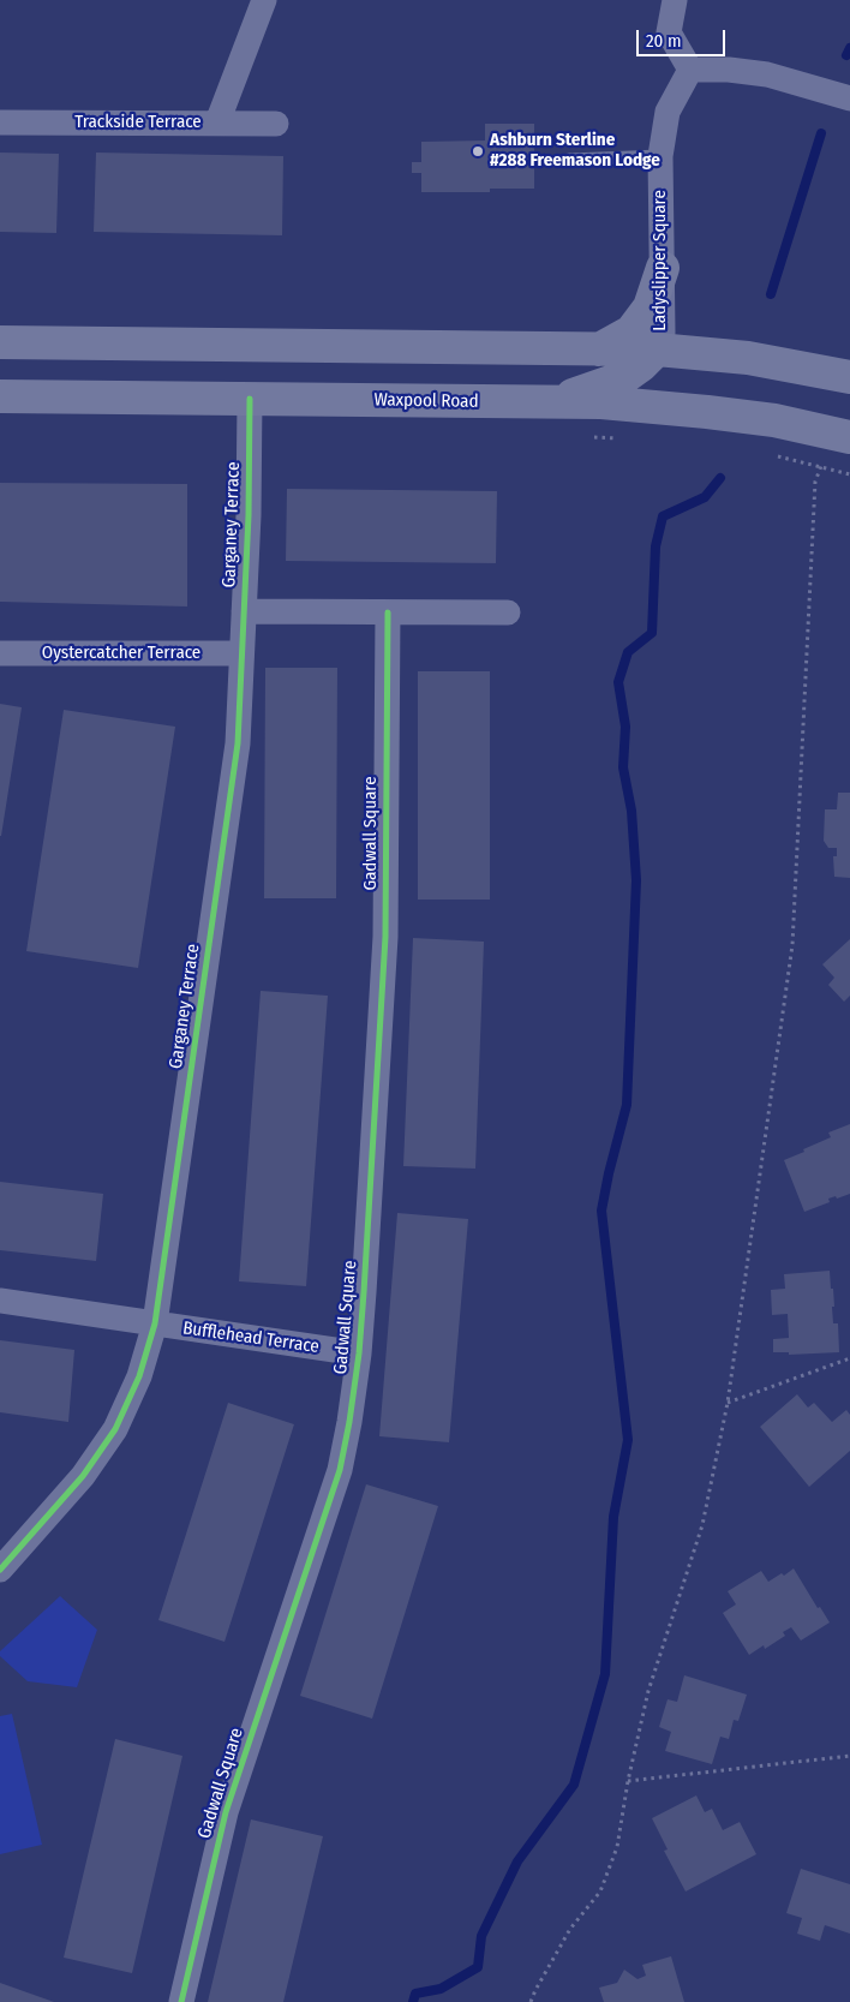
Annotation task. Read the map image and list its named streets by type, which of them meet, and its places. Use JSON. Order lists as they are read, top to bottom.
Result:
{
  "streets": {
    "main road": ["Waxpool Road"],
    "street": [
      "Trackside Terrace",
      "Ladyslipper Square",
      "Garganey Terrace",
      "Oystercatcher Terrace",
      "Gadwall Square",
      "Bufflehead Terrace"
    ]
  },
  "crossings": [
    ["Waxpool Road", "Garganey Terrace"],
    ["Garganey Terrace", "Oystercatcher Terrace"],
    ["Garganey Terrace", "Bufflehead Terrace"],
    ["Gadwall Square", "Bufflehead Terrace"]
  ],
  "places": ["Ashburn Sterline #288 Freemason Lodge"],
  "scale_bar": "20 m"
}
